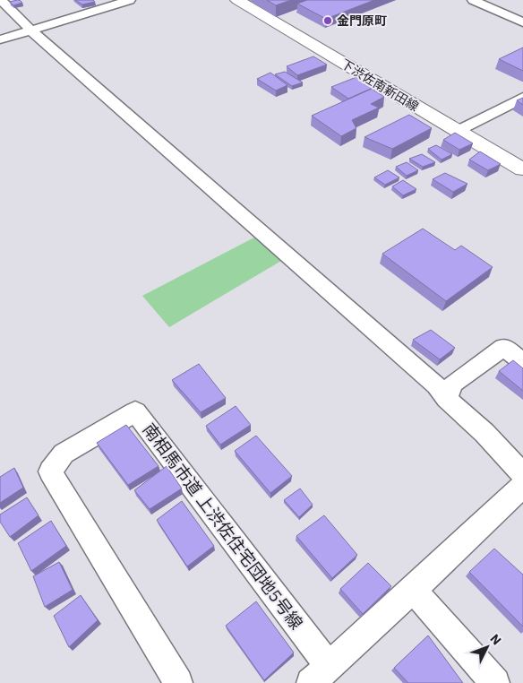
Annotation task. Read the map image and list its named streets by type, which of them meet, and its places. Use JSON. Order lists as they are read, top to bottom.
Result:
{
  "streets": {
    "main road": ["下渋佐南新田線"],
    "street": ["南相馬市道 上渋佐住宅団地5号線"]
  },
  "places": ["金門原町"],
  "north": "top right"
}
